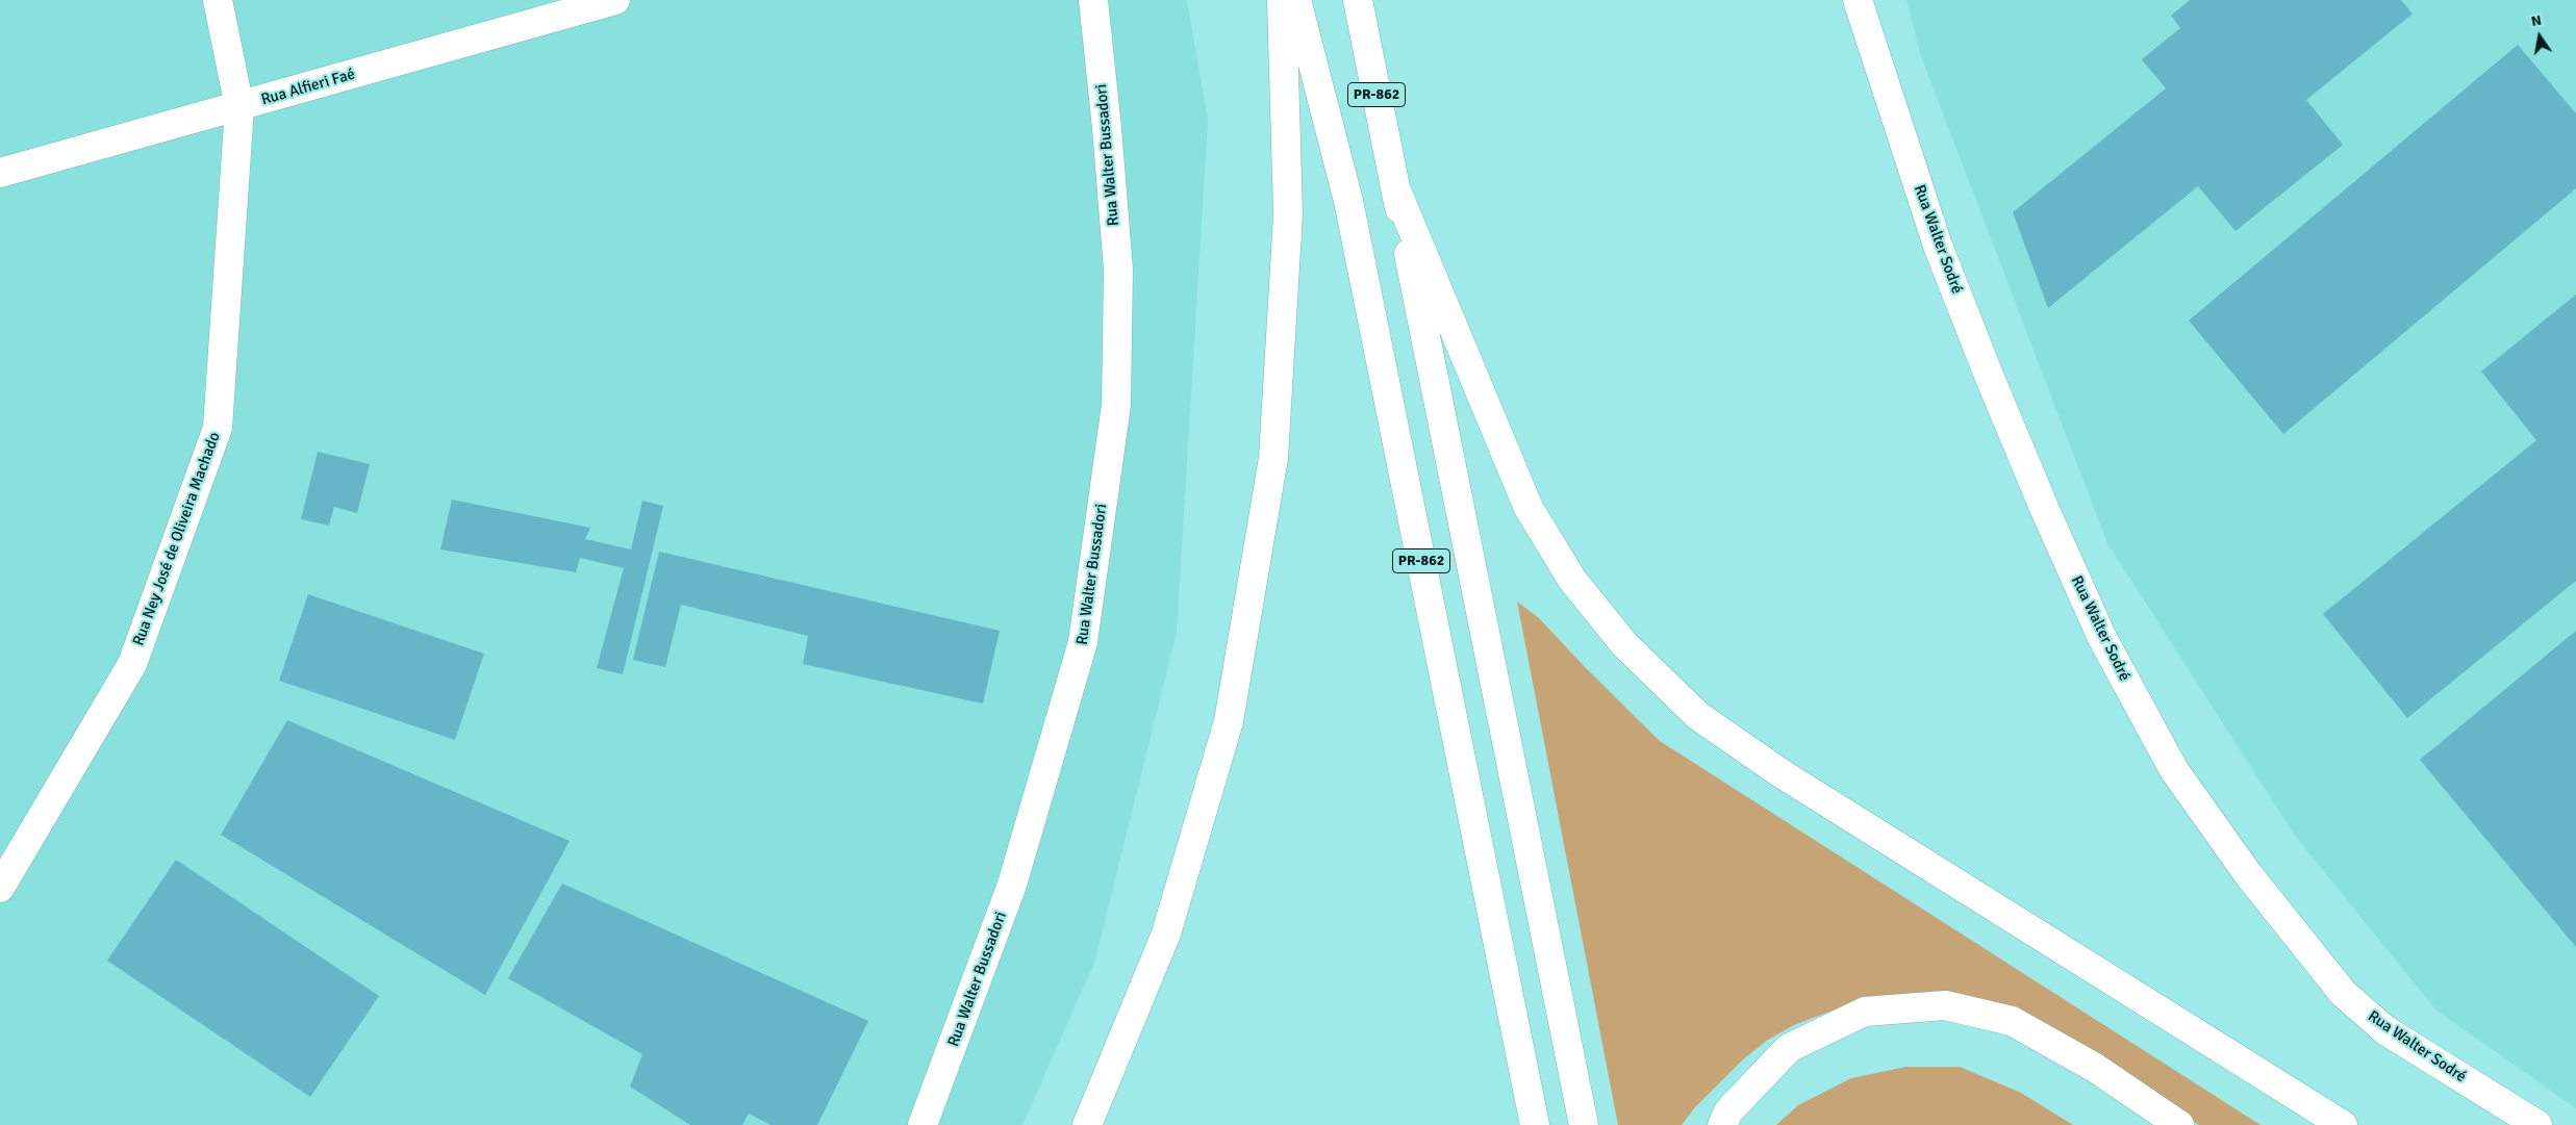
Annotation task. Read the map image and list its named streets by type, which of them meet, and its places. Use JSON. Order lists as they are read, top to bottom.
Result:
{
  "streets": {
    "main road": [
      "Rua Alfieri Faé",
      "PR-862",
      "Rua Walter Bussadori",
      "Rua Walter Sodré",
      "Rua Ney José de Oliveira Machado"
    ]
  },
  "crossings": [
    ["Rua Alfieri Faé", "Rua Ney José de Oliveira Machado"]
  ],
  "north": "top"
}
